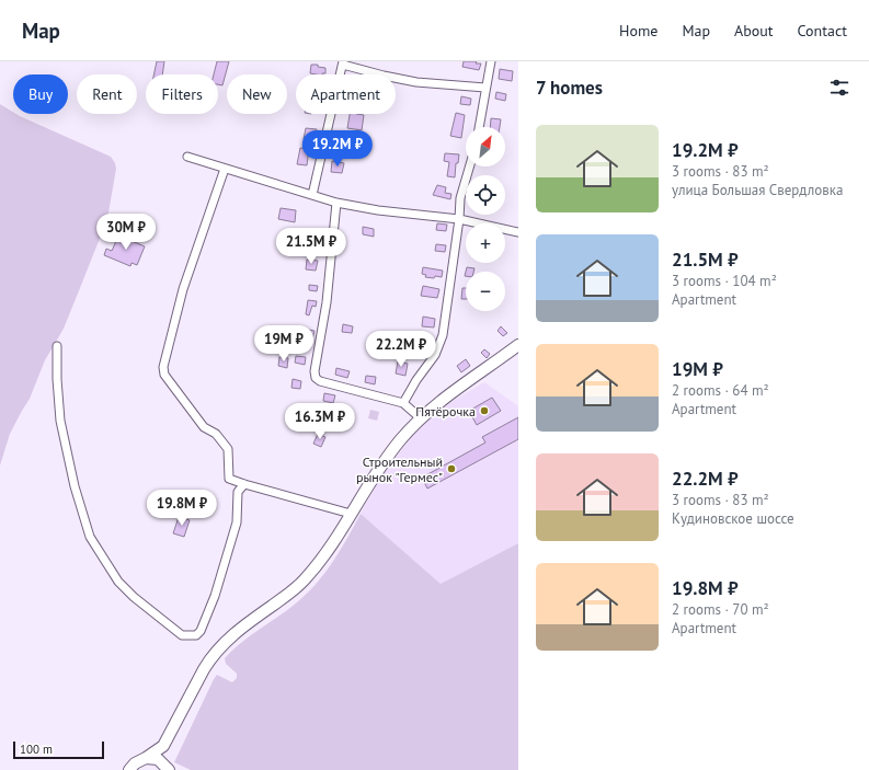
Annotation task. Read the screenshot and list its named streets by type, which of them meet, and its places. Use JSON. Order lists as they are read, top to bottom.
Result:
{
  "places": ["Пятёрочка", "Строительный рынок \"Гермес\""],
  "scale_bar": "100 m",
  "north": "top right",
  "page": {
    "header": "Map",
    "nav": [
      "Home",
      "Map",
      "About",
      "Contact"
    ],
    "heading": "7 homes",
    "chip": [
      "Buy",
      "Rent",
      "Filters",
      "New",
      "Apartment"
    ],
    "list": [
      {
        "name": "19.2M ₽",
        "note": "3 rooms · 83 m² · улица Большая Свердловка"
      },
      {
        "name": "21.5M ₽",
        "note": "3 rooms · 104 m² · Apartment"
      },
      {
        "name": "19M ₽",
        "note": "2 rooms · 64 m² · Apartment"
      },
      {
        "name": "22.2M ₽",
        "note": "3 rooms · 83 m² · Кудиновское шоссе"
      },
      {
        "name": "19.8M ₽",
        "note": "2 rooms · 70 m² · Apartment"
      }
    ],
    "map_buttons": ["+", "−"],
    "price": [
      "19.2M ₽",
      "30M ₽",
      "21.5M ₽",
      "19M ₽",
      "22.2M ₽",
      "16.3M ₽",
      "19.8M ₽"
    ],
    "scale": "100 m"
  }
}
